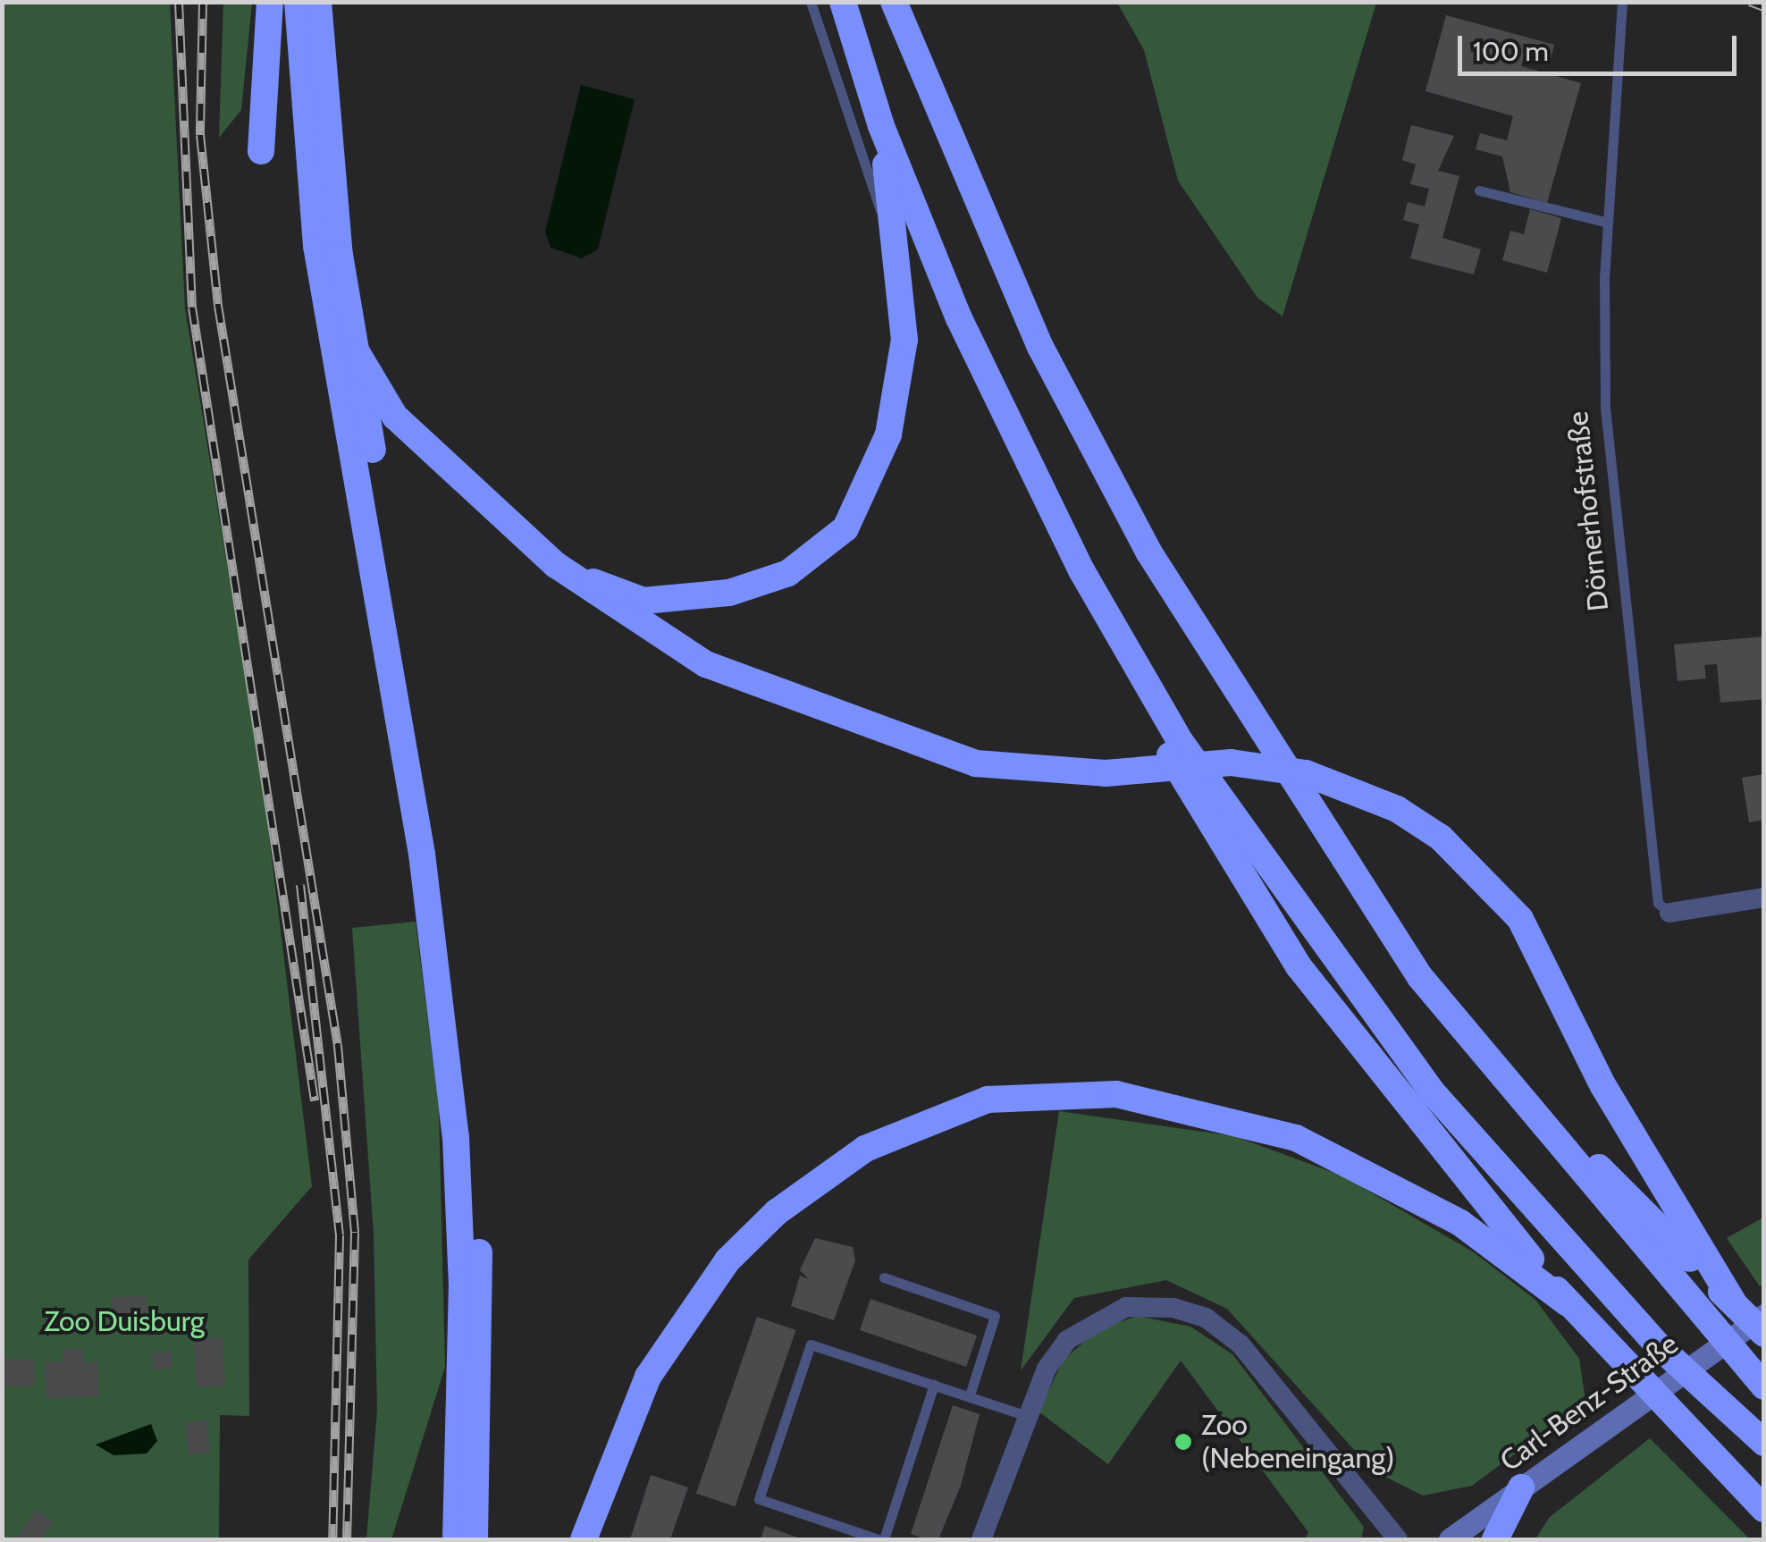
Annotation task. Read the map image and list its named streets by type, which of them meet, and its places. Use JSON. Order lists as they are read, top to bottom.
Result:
{
  "streets": {
    "main road": ["Carl-Benz-Straße"],
    "street": ["Dörnerhofstraße"]
  },
  "parks": ["Zoo Duisburg"],
  "places": ["Zoo (Nebeneingang)"],
  "scale_bar": "100 m"
}
